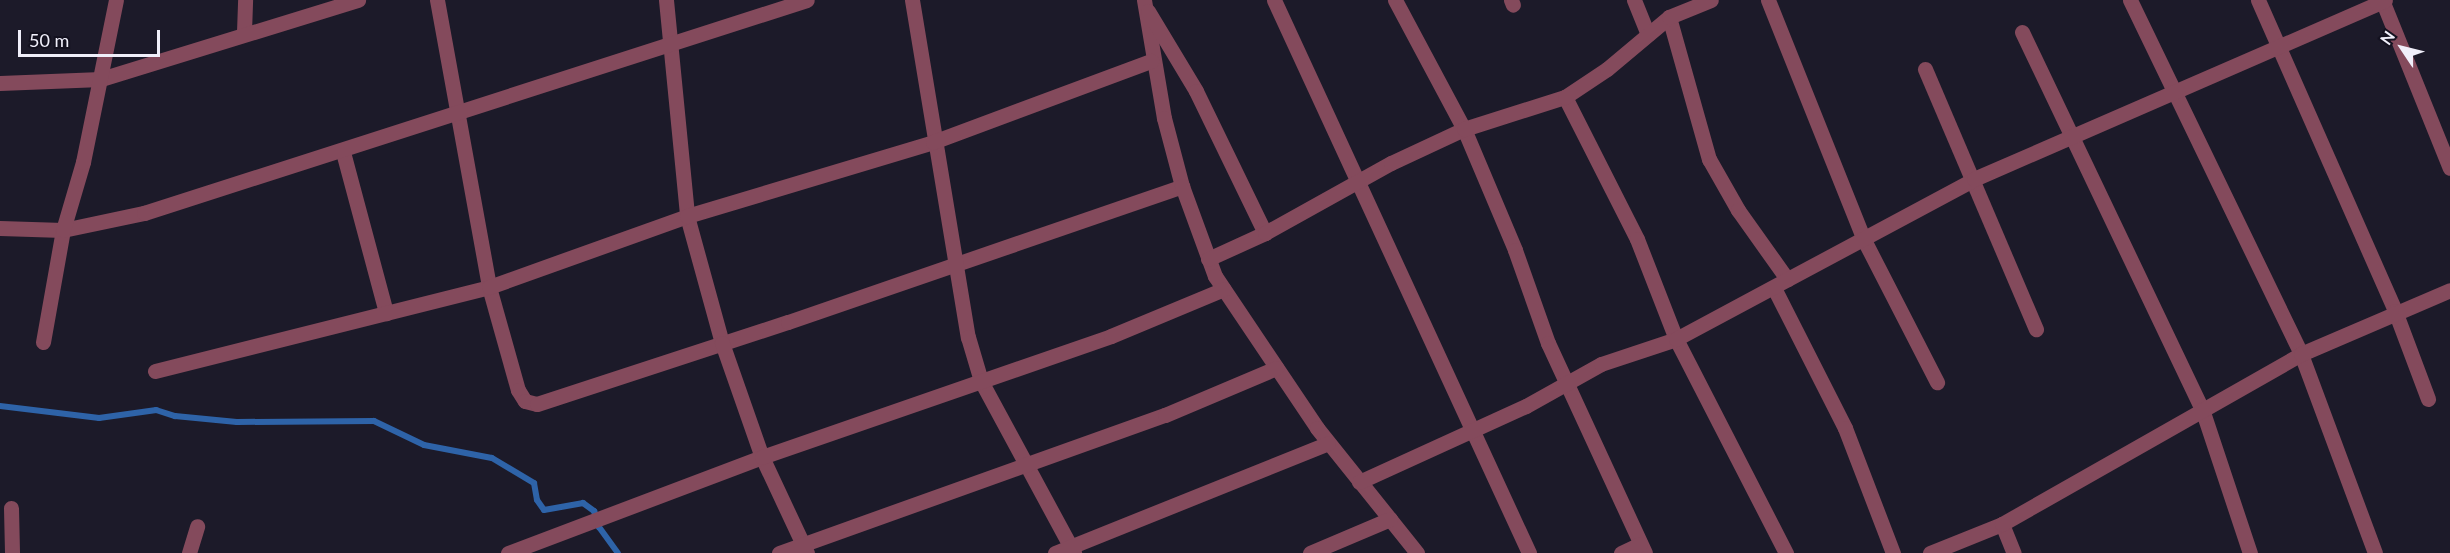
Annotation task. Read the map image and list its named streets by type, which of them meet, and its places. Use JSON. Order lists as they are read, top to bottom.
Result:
{
  "scale_bar": "50 m",
  "north": "top left"
}
